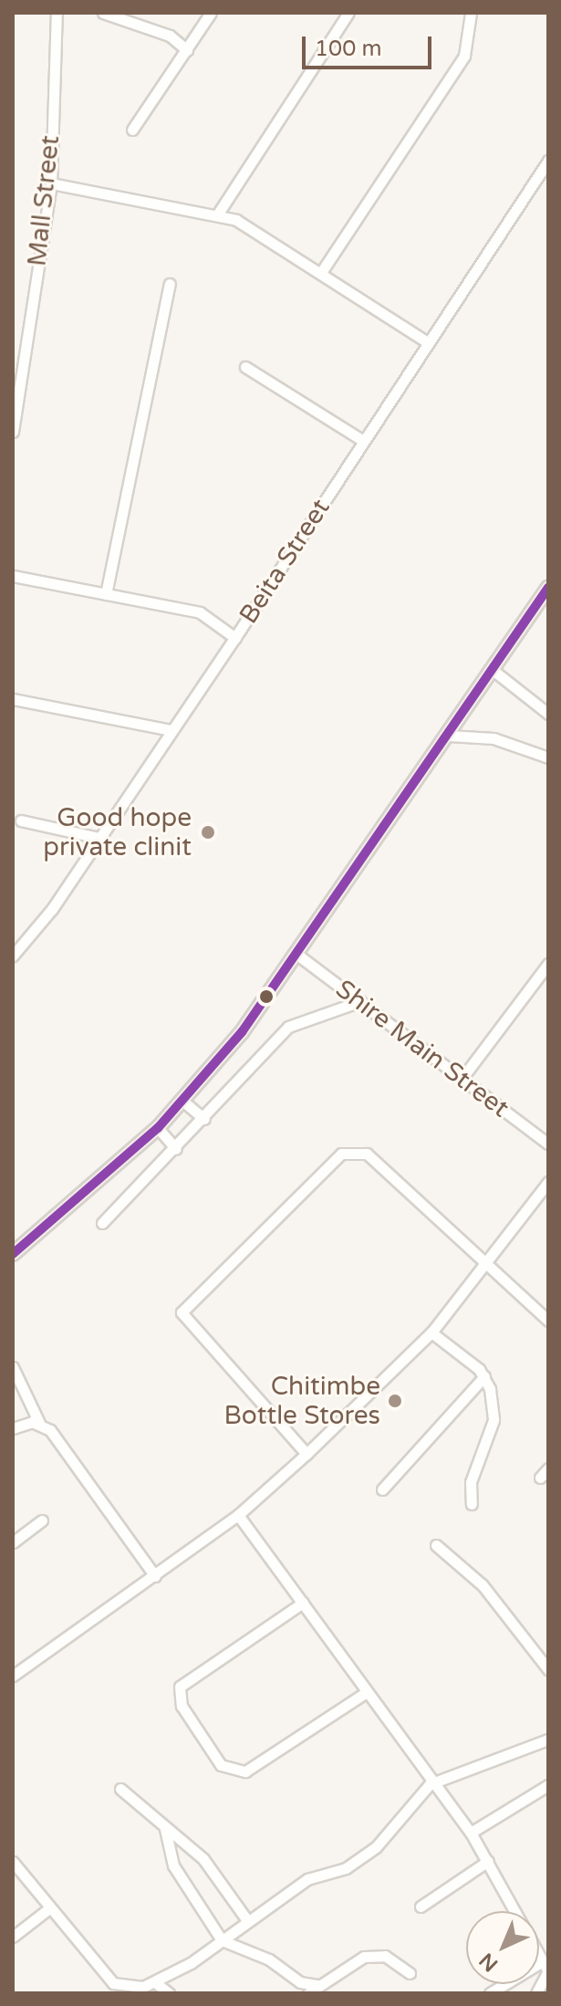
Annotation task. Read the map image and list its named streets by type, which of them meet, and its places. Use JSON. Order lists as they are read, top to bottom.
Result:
{
  "streets": {
    "street": ["Mall Street", "Beita Street", "Shire Main Street"]
  },
  "places": ["Good hope private clinit", "Chitimbe Bottle Stores"],
  "scale_bar": "100 m",
  "north": "bottom left"
}
